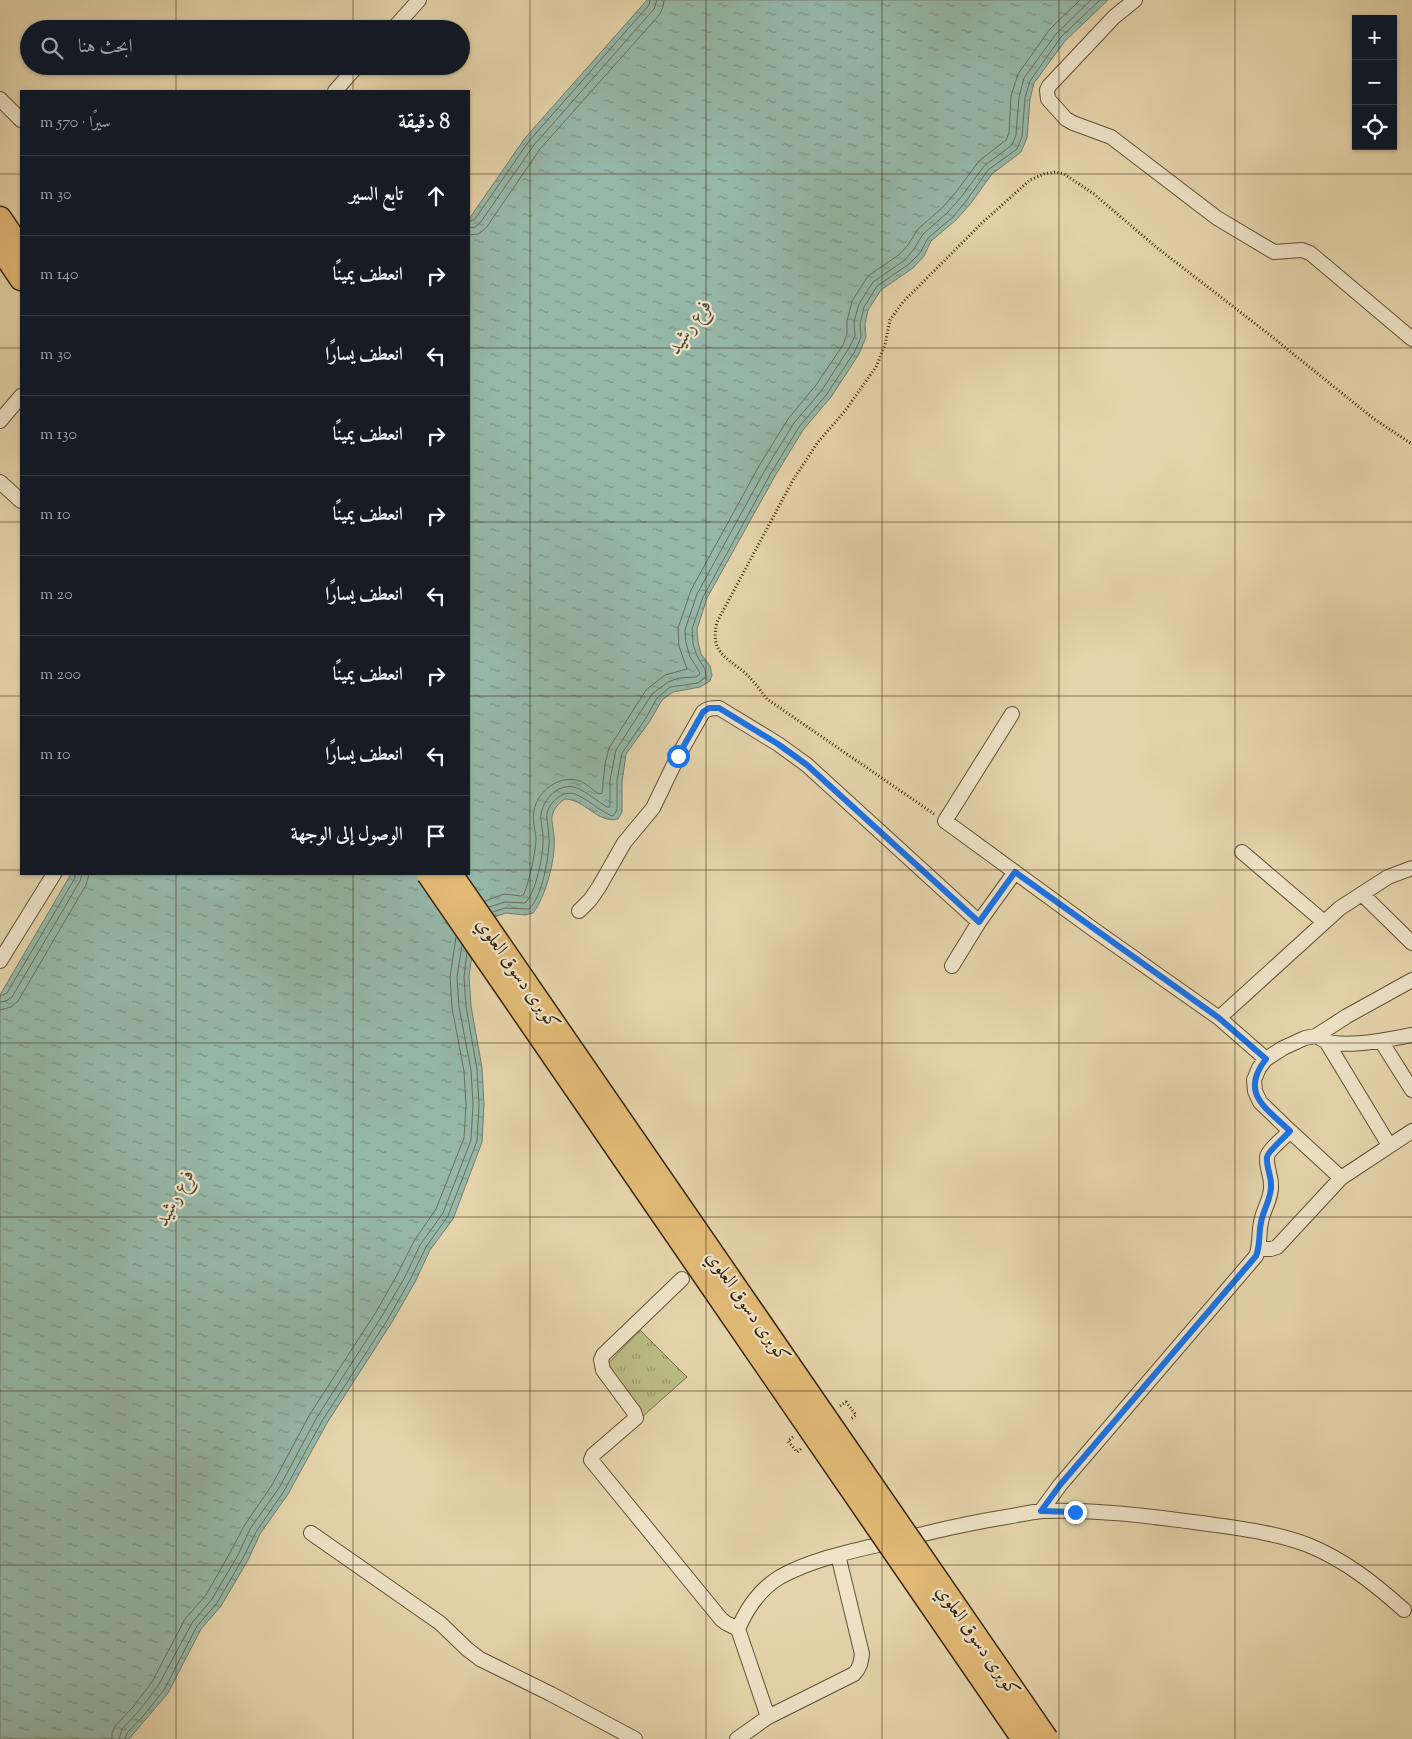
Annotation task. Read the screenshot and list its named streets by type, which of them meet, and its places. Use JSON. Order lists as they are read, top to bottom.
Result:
{
  "streets": {
    "highway": ["كوبرى دسوق العلوي"]
  },
  "water": ["فرع رشيد"],
  "page": {
    "map_buttons": ["+", "−"],
    "search": "ابحث هنا",
    "heading": ["8 دقيقة", "سيرًا · 570 m"],
    "list": [
      ["تابع السير", "30 m"],
      ["انعطف يمينًا", "140 m"],
      ["انعطف يسارًا", "30 m"],
      ["انعطف يمينًا", "130 m"],
      ["انعطف يمينًا", "10 m"],
      ["انعطف يسارًا", "20 m"],
      ["انعطف يمينًا", "200 m"],
      ["انعطف يسارًا", "10 m"],
      "الوصول إلى الوجهة"
    ]
  }
}
